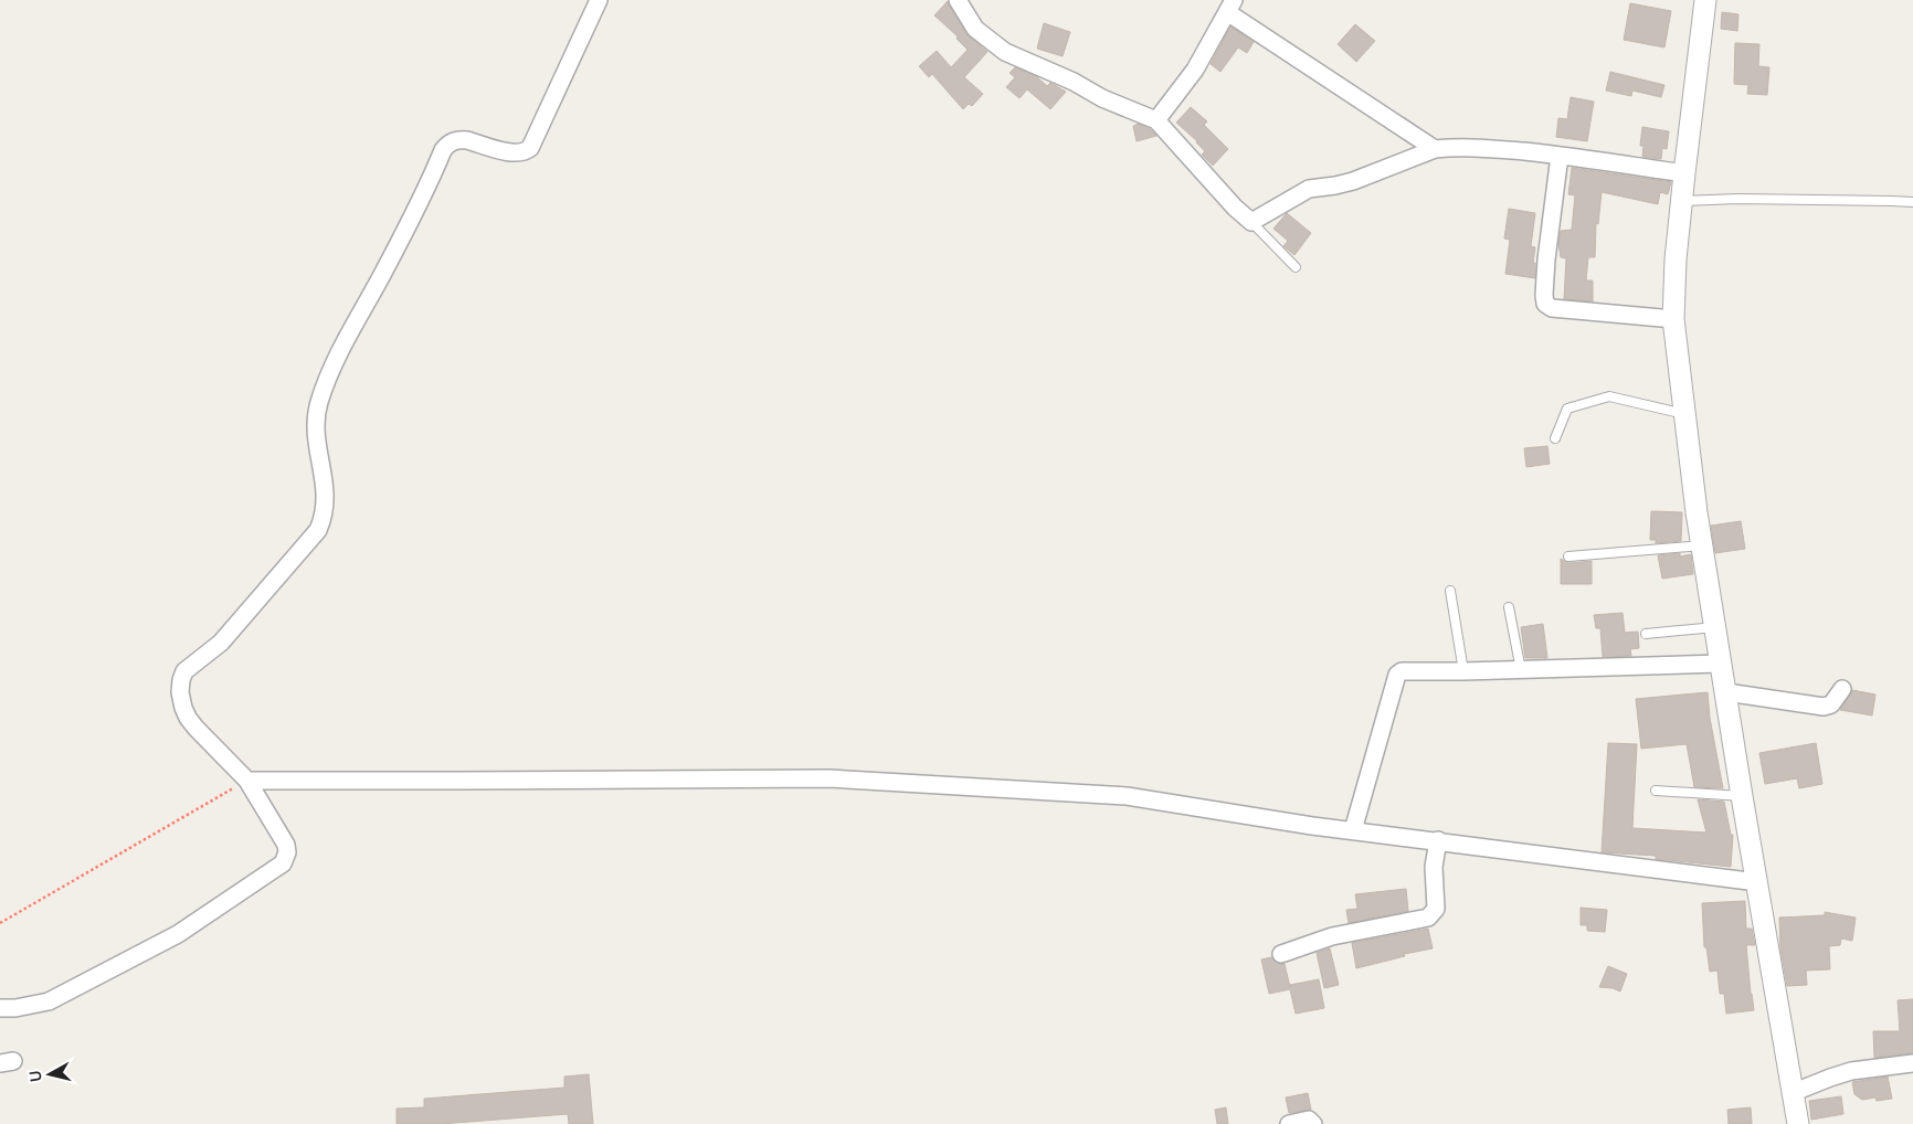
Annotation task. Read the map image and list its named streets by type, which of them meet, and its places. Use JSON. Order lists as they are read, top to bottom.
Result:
{
  "north": "left"
}
